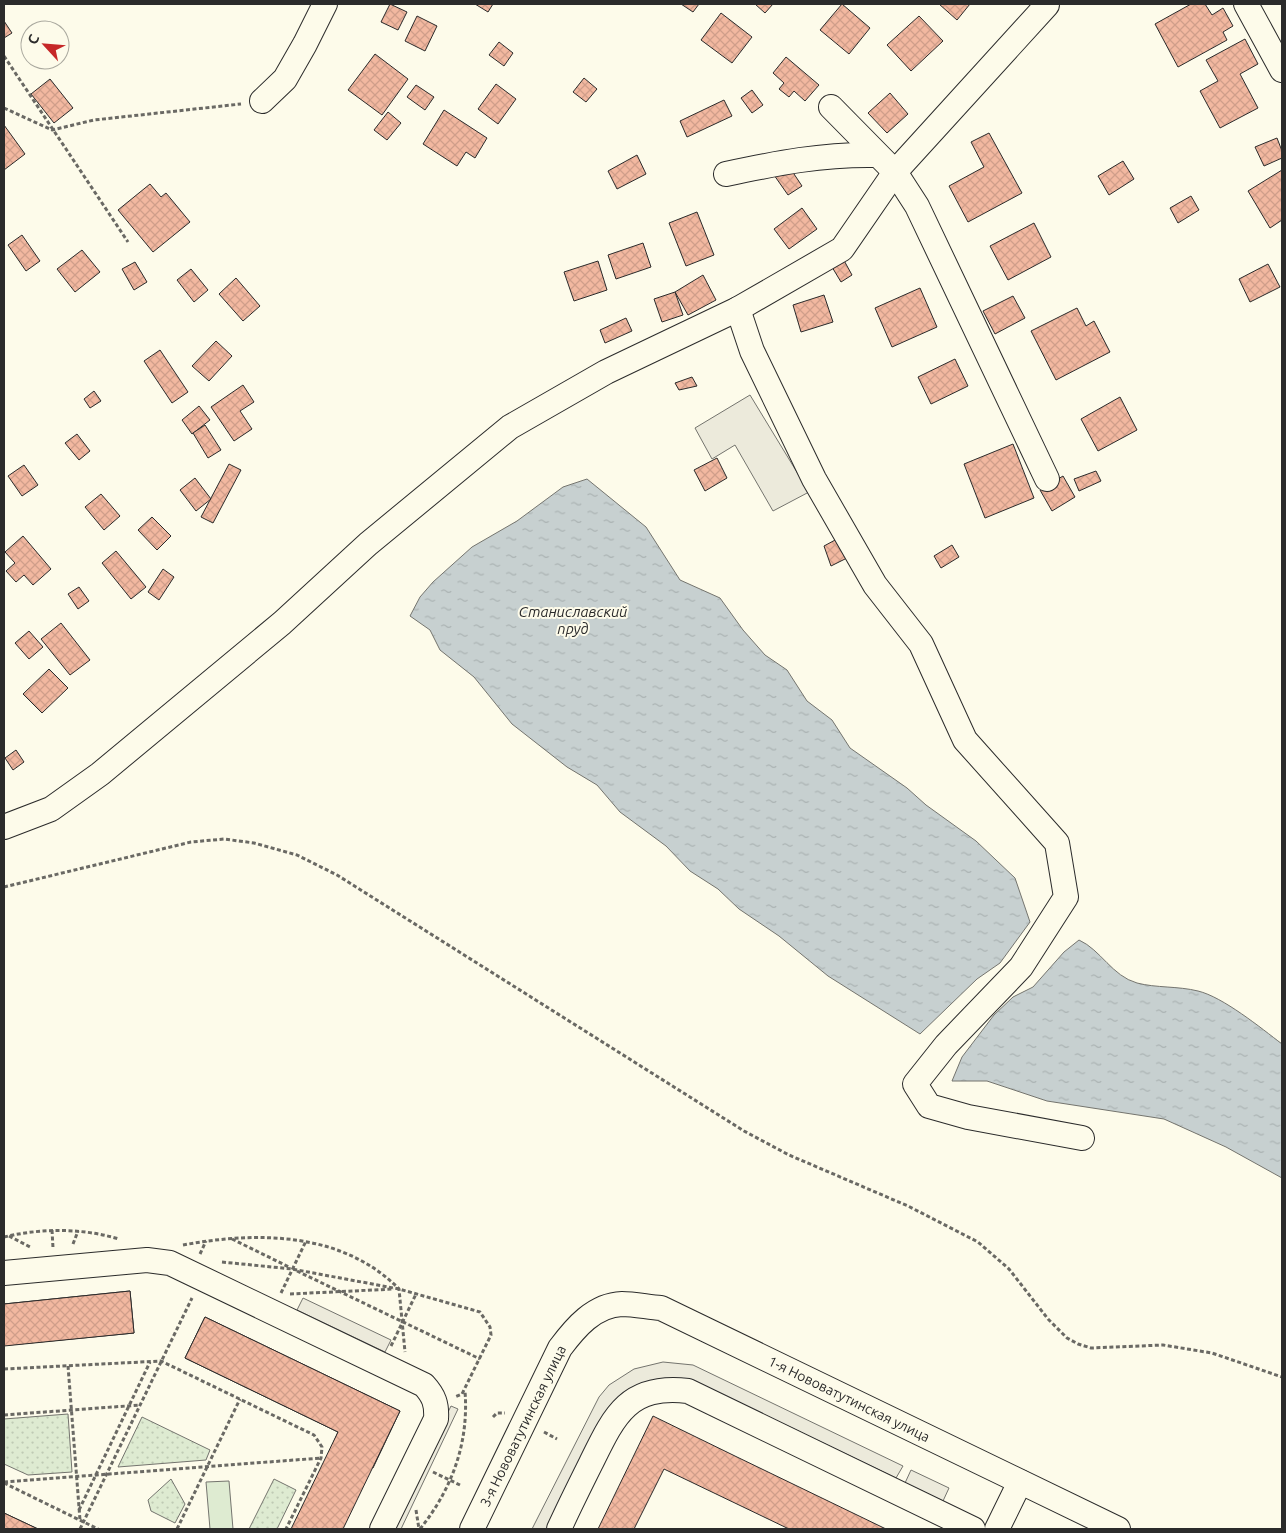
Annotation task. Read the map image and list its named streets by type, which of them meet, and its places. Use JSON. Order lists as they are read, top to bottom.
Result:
{
  "streets": {
    "street": ["1-я Нововатутинская улица", "3-я Нововатутинская улица"]
  },
  "crossings": [
    ["1-я Нововатутинская улица", "3-я Нововатутинская улица"]
  ],
  "water": ["Станиславский пруд"],
  "north": "top left"
}
